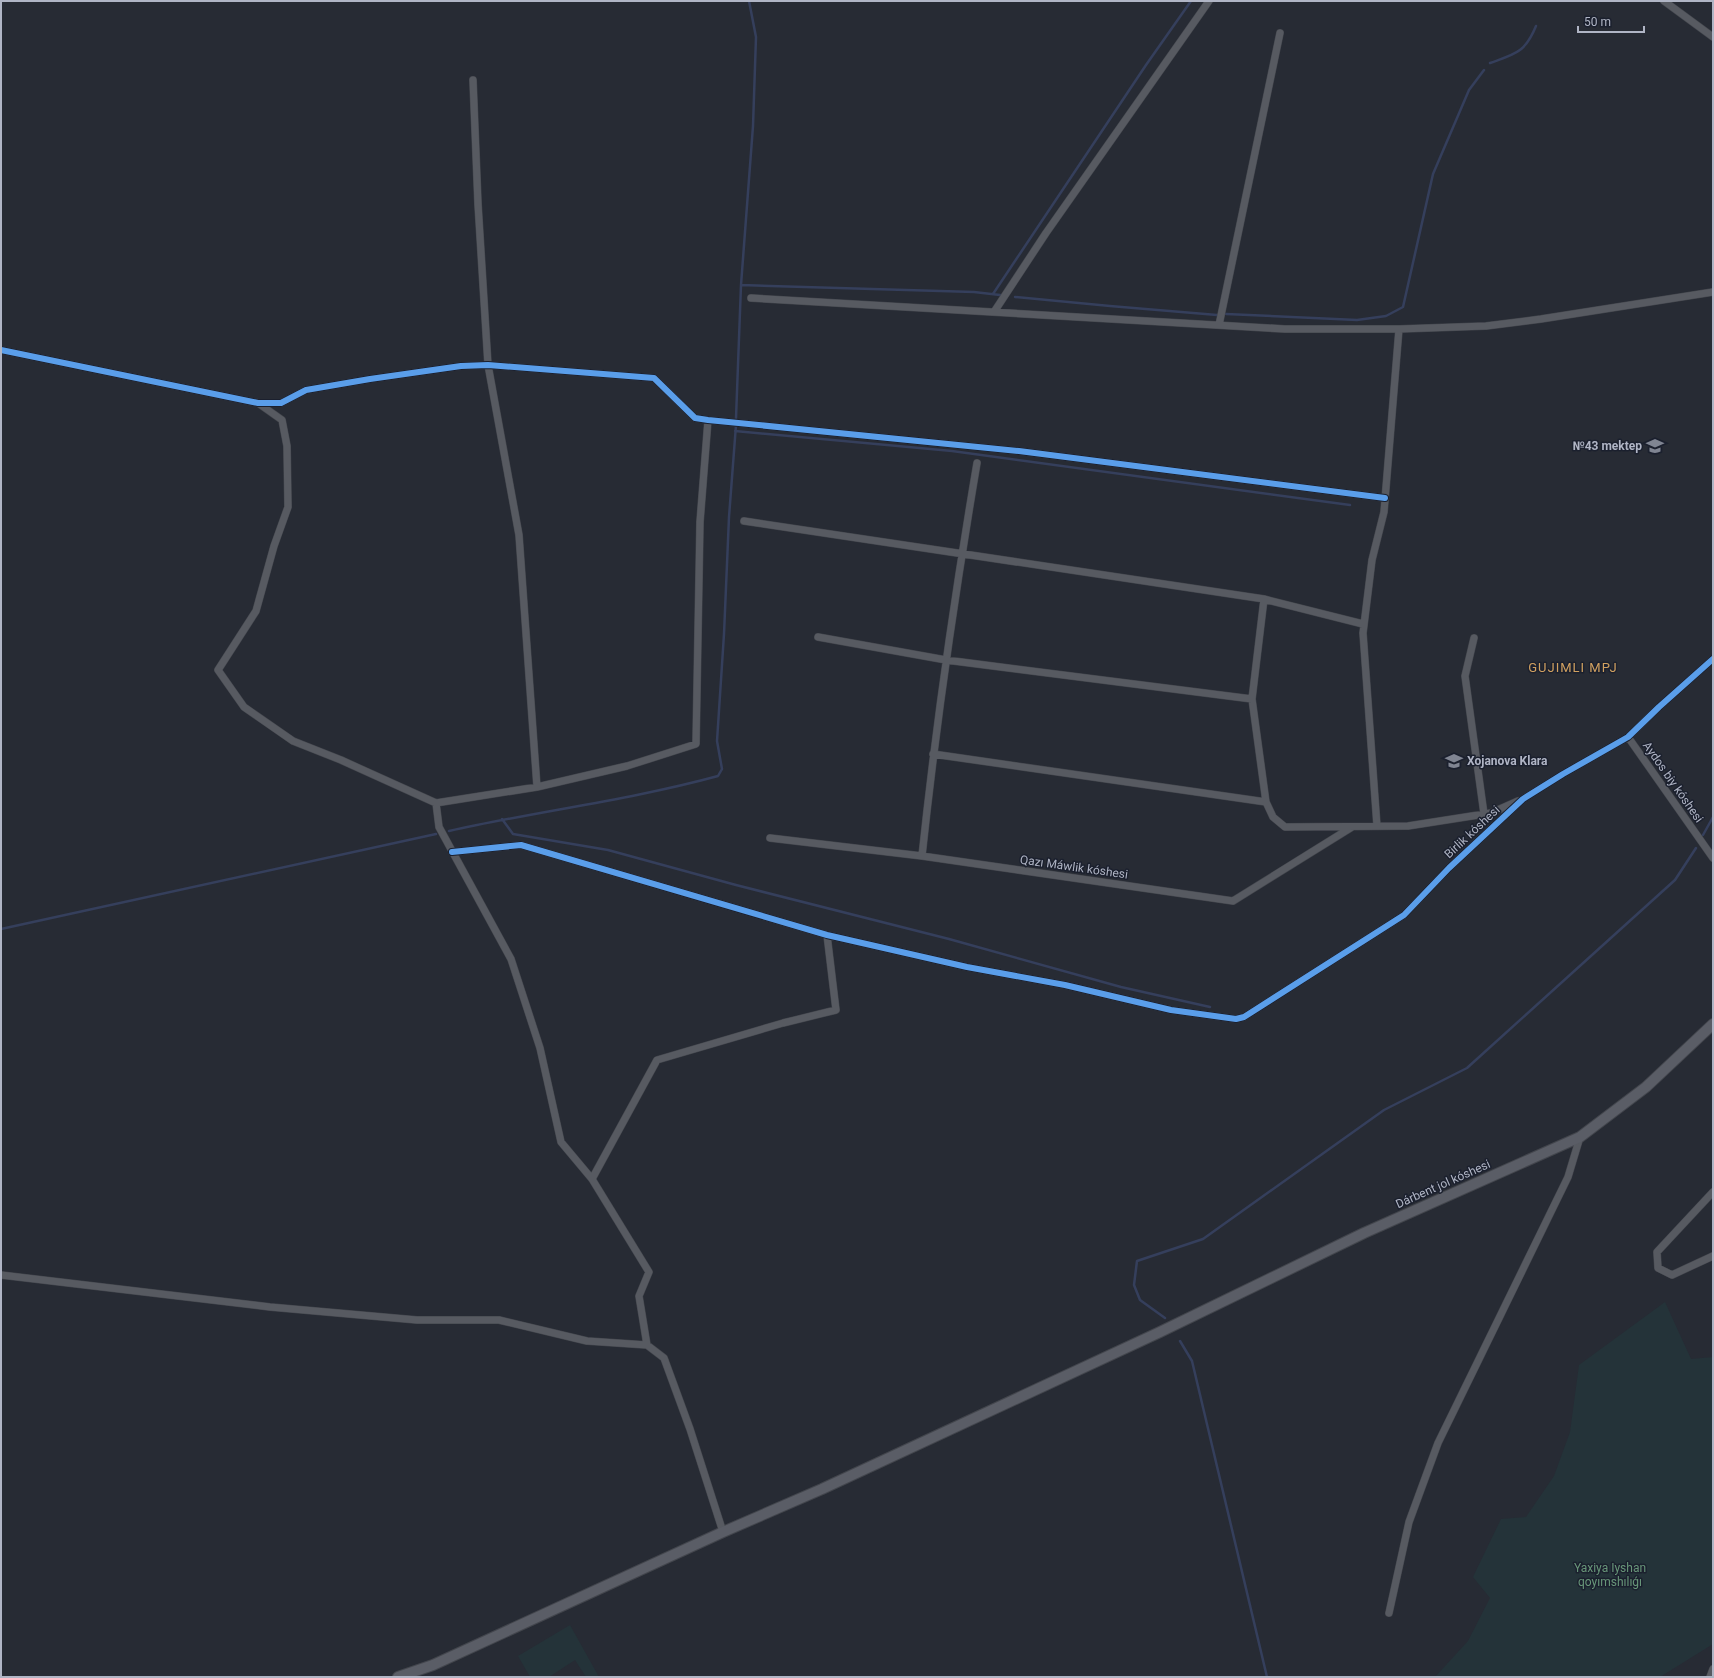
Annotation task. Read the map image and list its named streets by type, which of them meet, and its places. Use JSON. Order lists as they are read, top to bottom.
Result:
{
  "streets": {
    "main road": ["Dárbent jol kóshesi"],
    "street": ["Aydos biy kóshesi", "Birlik kóshesi", "Qazı Máwlik kóshesi"]
  },
  "crossings": [
    ["Aydos biy kóshesi", "Birlik kóshesi"]
  ],
  "districts": ["GUJIMLI MPJ"],
  "parks": ["Yaxiya Iyshan qoyımshılıǵı"],
  "places": {
    "school or university": ["№43 mektep", "Xojanova Klara"]
  },
  "scale_bar": "50 m"
}
